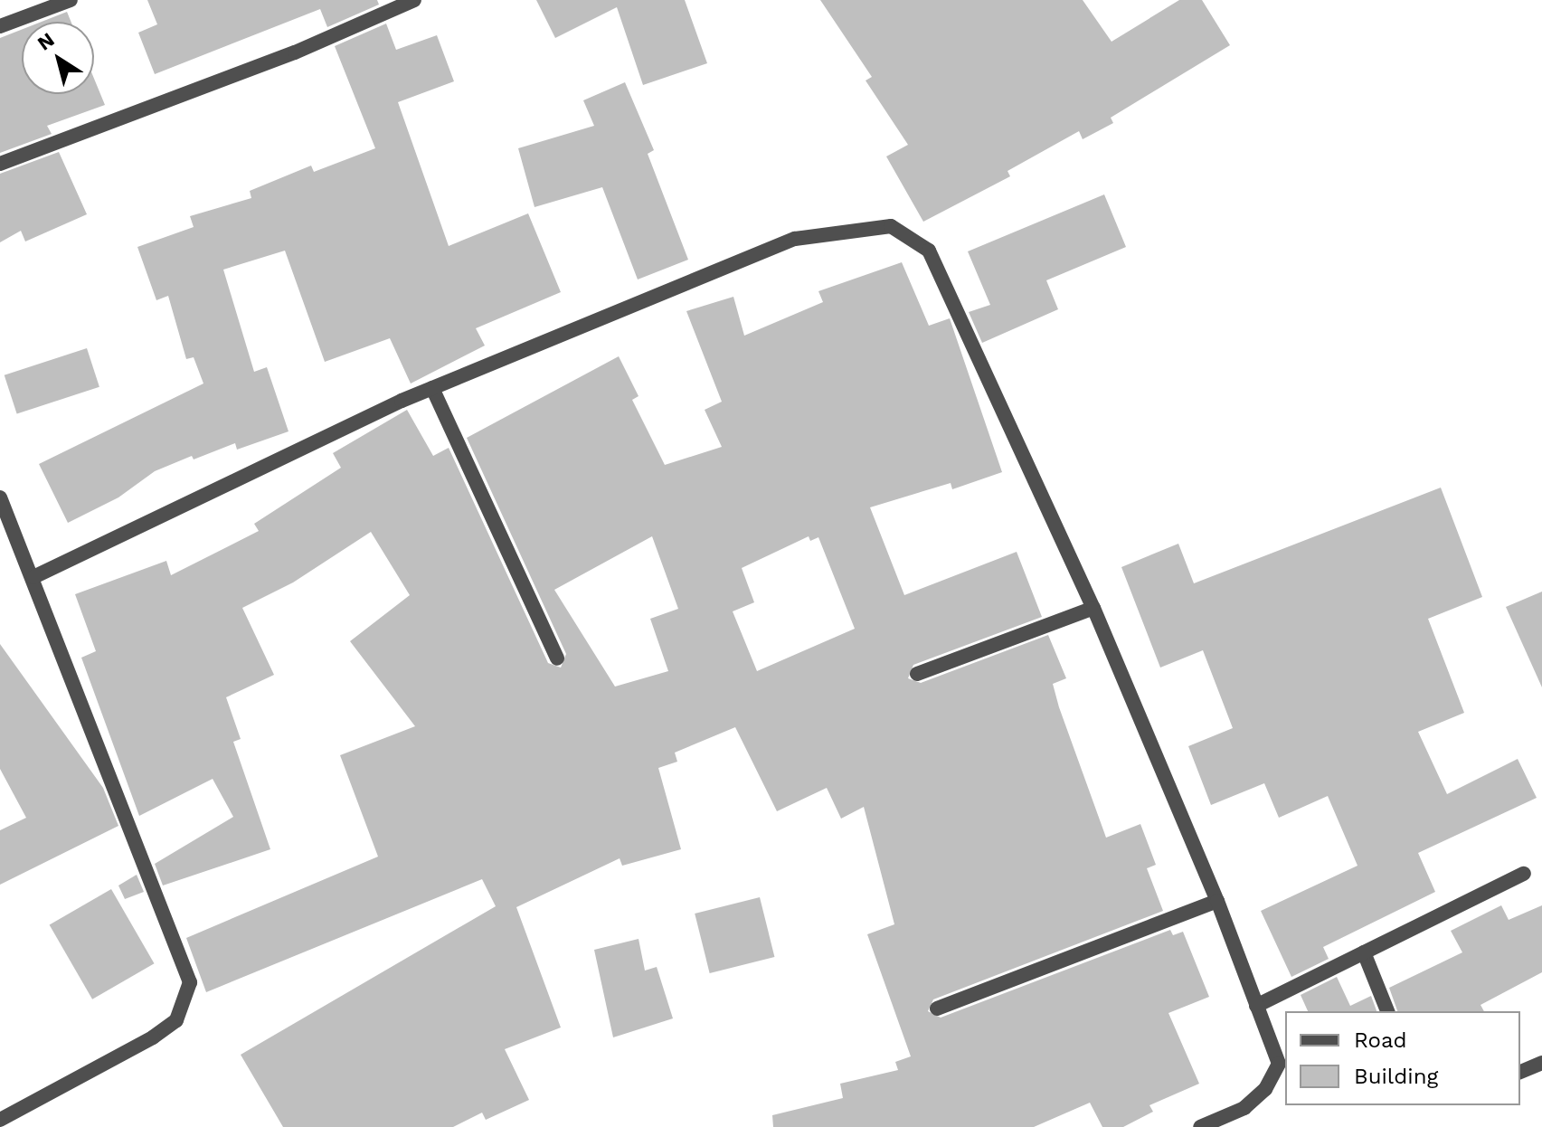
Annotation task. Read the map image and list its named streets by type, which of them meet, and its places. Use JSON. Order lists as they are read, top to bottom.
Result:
{
  "legend": ["Road", "Building"],
  "north": "top left"
}
